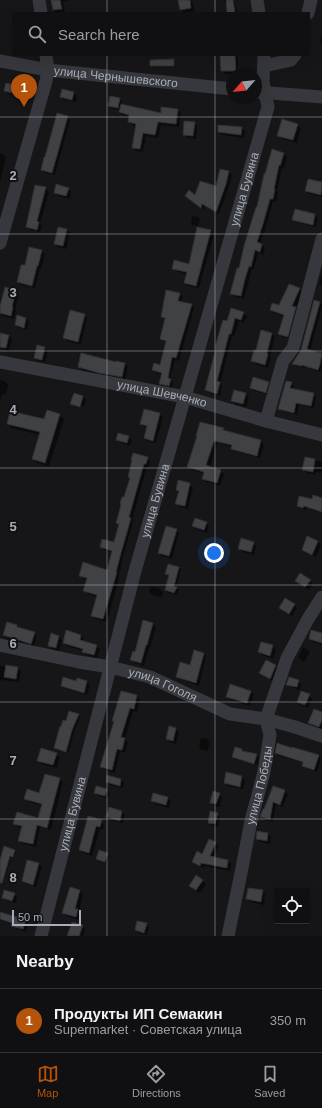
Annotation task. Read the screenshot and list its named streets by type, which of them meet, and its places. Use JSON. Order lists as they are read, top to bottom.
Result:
{
  "streets": {
    "street": [
      "улица Чернышевского",
      "улица Бувина",
      "улица Шевченко",
      "улица Гоголя",
      "улица Победы"
    ]
  },
  "crossings": [
    ["улица Бувина", "улица Шевченко"],
    ["улица Бувина", "улица Гоголя"],
    ["улица Гоголя", "улица Победы"]
  ],
  "scale_bar": "50 m",
  "north": "bottom left",
  "page": {
    "search": "Search here",
    "pins": "1",
    "scale": "50 m",
    "heading": "Nearby",
    "list": [
      {
        "mark": "1",
        "name": "Продукты ИП Семакин",
        "note": "Supermarket · Советская улица",
        "value": "350 m"
      }
    ],
    "nav": ["Map", "Directions", "Saved"]
  },
  "grid": {
    "rows": [
      "2",
      "3",
      "4",
      "5",
      "6",
      "7",
      "8"
    ]
  }
}
